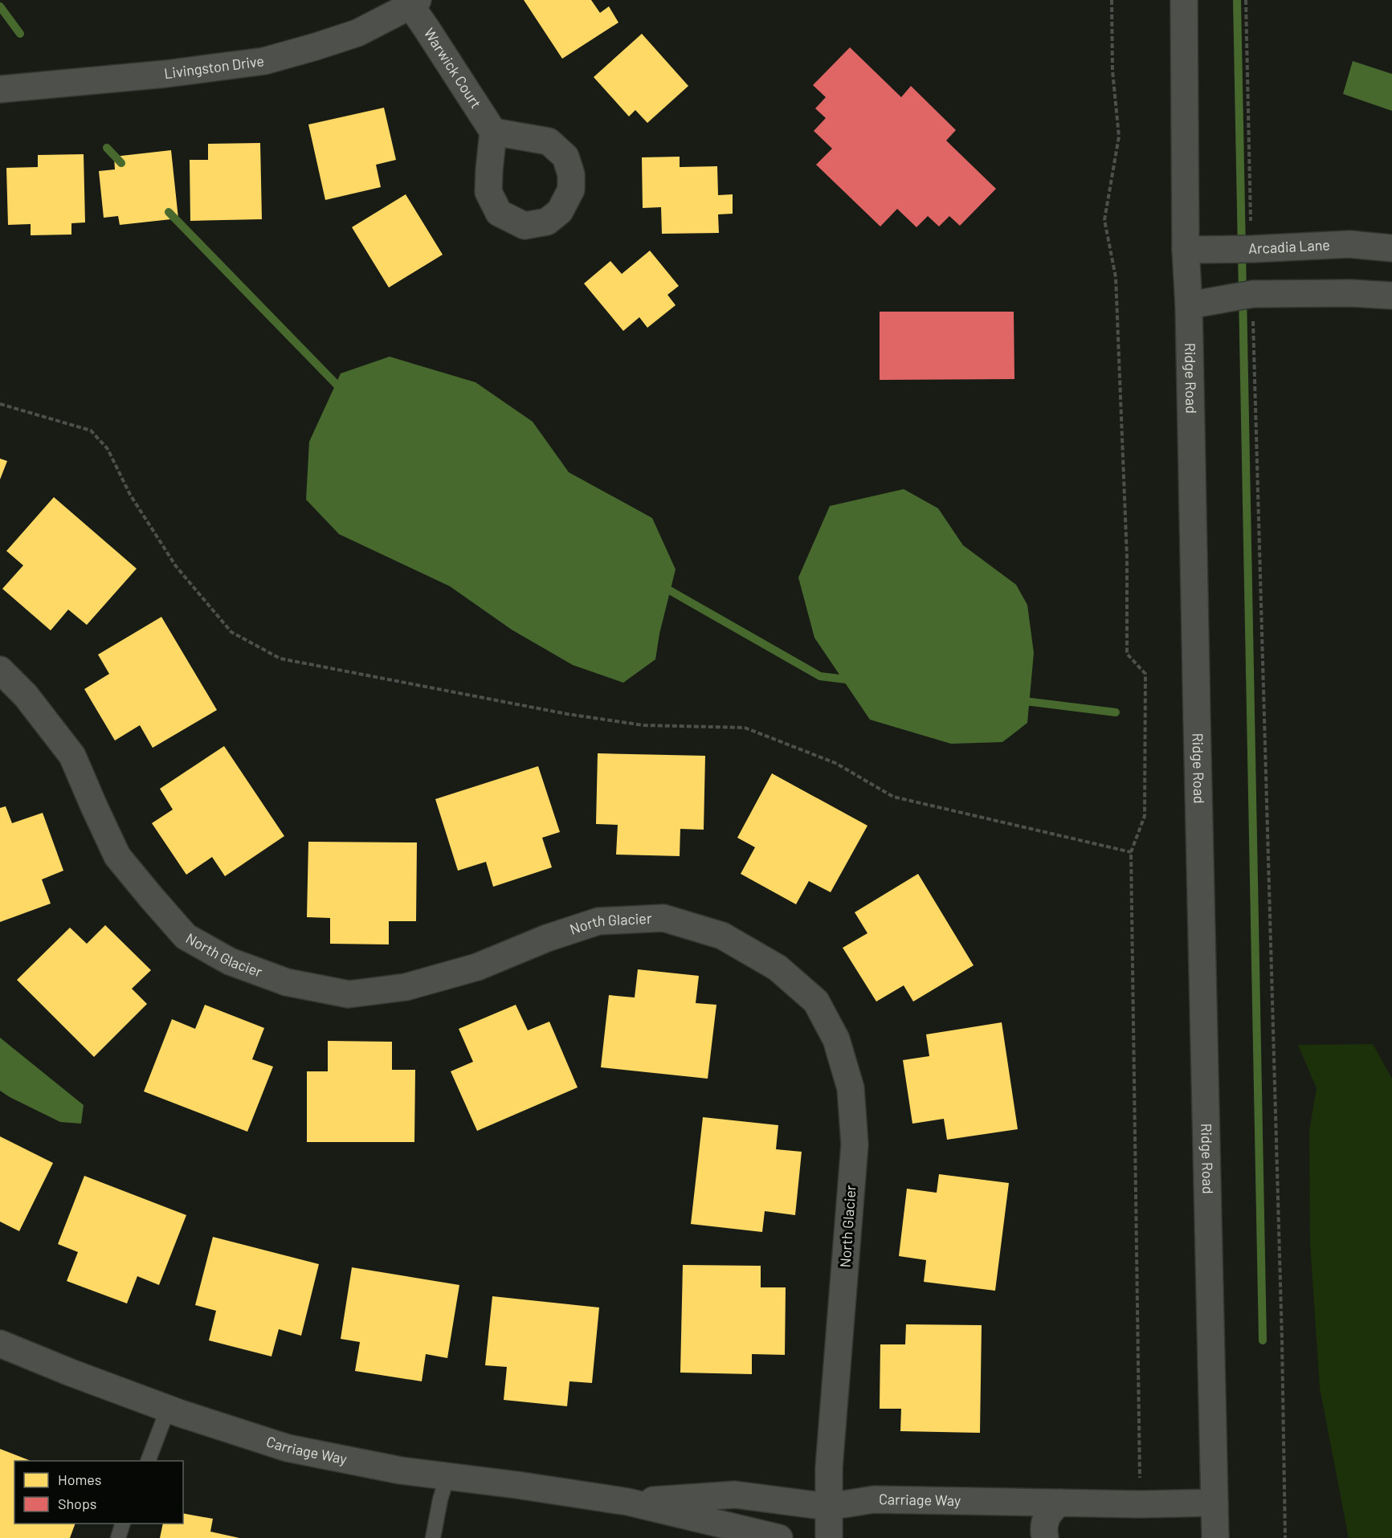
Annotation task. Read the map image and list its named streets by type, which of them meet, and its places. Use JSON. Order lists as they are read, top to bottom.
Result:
{
  "streets": {
    "street": [
      "Livingston Drive",
      "Warwick Court",
      "Arcadia Lane",
      "Ridge Road",
      "North Glacier",
      "Carriage Way"
    ]
  },
  "crossings": [
    ["Livingston Drive", "Warwick Court"],
    ["Arcadia Lane", "Ridge Road"],
    ["Ridge Road", "Carriage Way"],
    ["North Glacier", "Carriage Way"]
  ],
  "legend": ["Homes", "Shops"]
}
